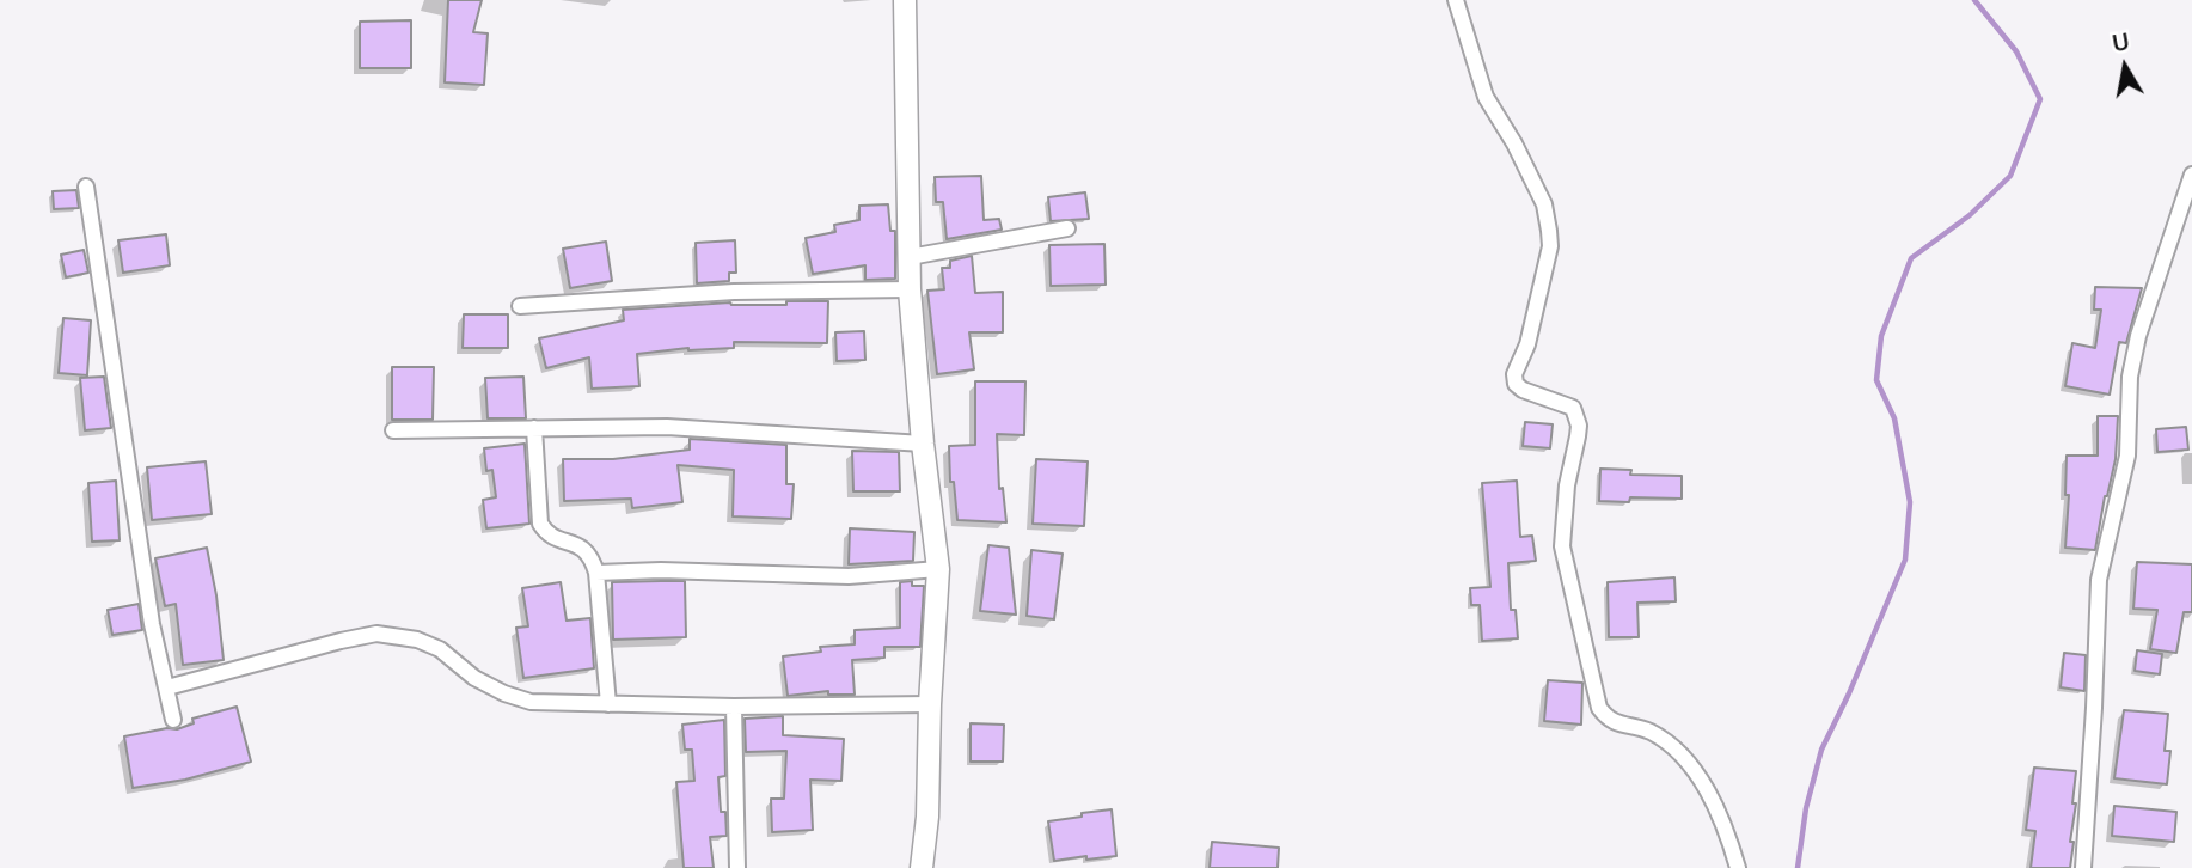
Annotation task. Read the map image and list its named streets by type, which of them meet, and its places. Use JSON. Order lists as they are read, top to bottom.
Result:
{
  "north": "top"
}
